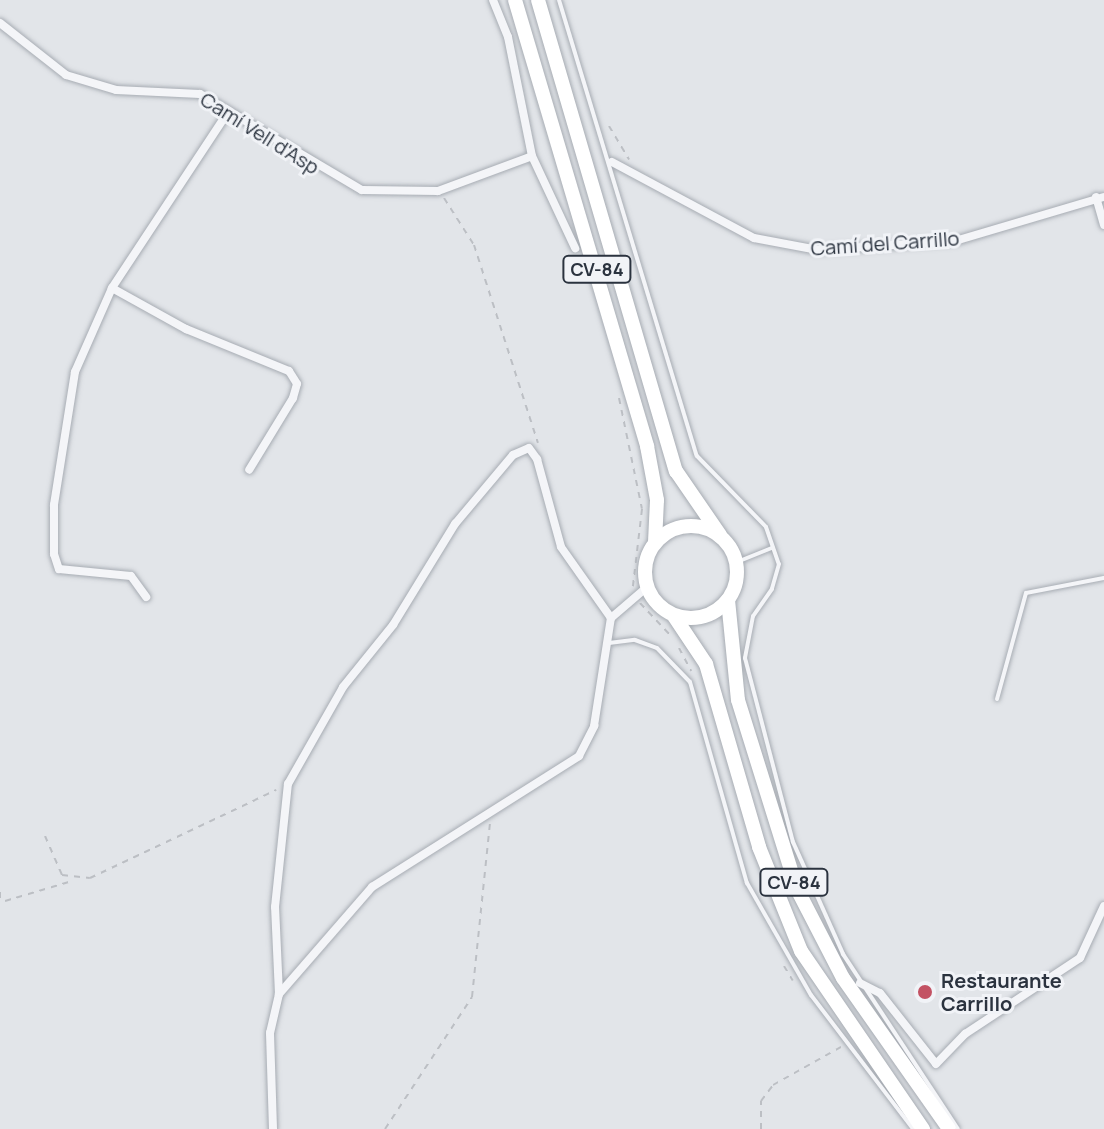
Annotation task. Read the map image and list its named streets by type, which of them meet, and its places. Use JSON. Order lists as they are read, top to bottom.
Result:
{
  "streets": {
    "main road": ["CV-84"],
    "street": ["Camí Vell d'Asp", "Camí del Carrillo"]
  },
  "places": ["Restaurante Carrillo"]
}
